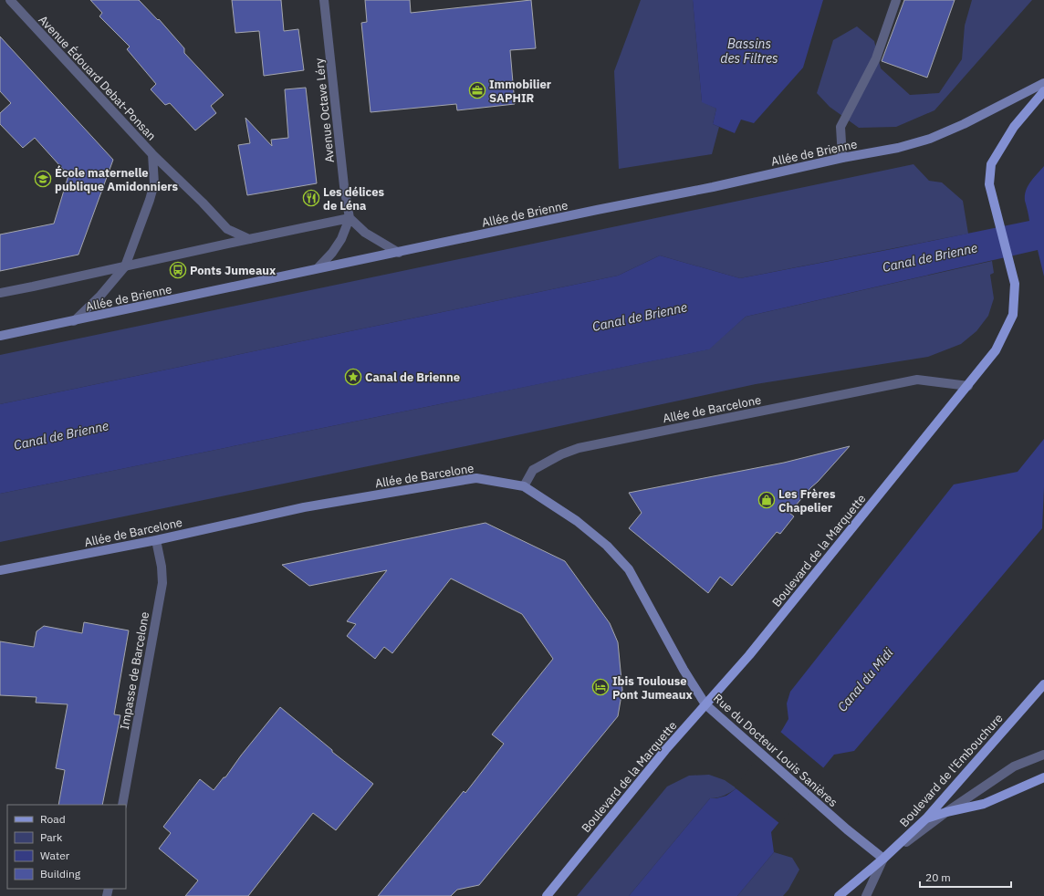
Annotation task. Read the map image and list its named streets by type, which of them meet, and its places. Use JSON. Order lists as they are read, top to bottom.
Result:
{
  "streets": {
    "main road": [
      "Allée de Brienne",
      "Allée de Barcelone",
      "Boulevard de la Marquette",
      "Rue du Docteur Louis Sanières",
      "Boulevard de l'Embouchure"
    ],
    "street": ["Avenue Édouard Debat-Ponsan", "Avenue Octave Léry", "Impasse de Barcelone"]
  },
  "crossings": [
    ["Avenue Édouard Debat-Ponsan", "Allée de Brienne"],
    ["Allée de Barcelone", "Boulevard de la Marquette"],
    ["Allée de Barcelone", "Impasse de Barcelone"],
    ["Allée de Barcelone", "Rue du Docteur Louis Sanières"],
    ["Boulevard de la Marquette", "Rue du Docteur Louis Sanières"],
    ["Rue du Docteur Louis Sanières", "Boulevard de l'Embouchure"]
  ],
  "water": ["Bassins des Filtres", "Canal de Brienne", "Canal du Midi"],
  "places": {
    "office": ["Immobilier SAPHIR"],
    "school or university": ["École maternelle publique Amidonniers"],
    "restaurant": ["Les délices de Léna"],
    "bus stop": ["Ponts Jumeaux"],
    "place": ["Canal de Brienne"],
    "shop": ["Les Frères Chapelier"],
    "hotel": ["Ibis Toulouse Pont Jumeaux"]
  },
  "legend": [
    "Road",
    "Park",
    "Water",
    "Building"
  ],
  "scale_bar": "20 m"
}
